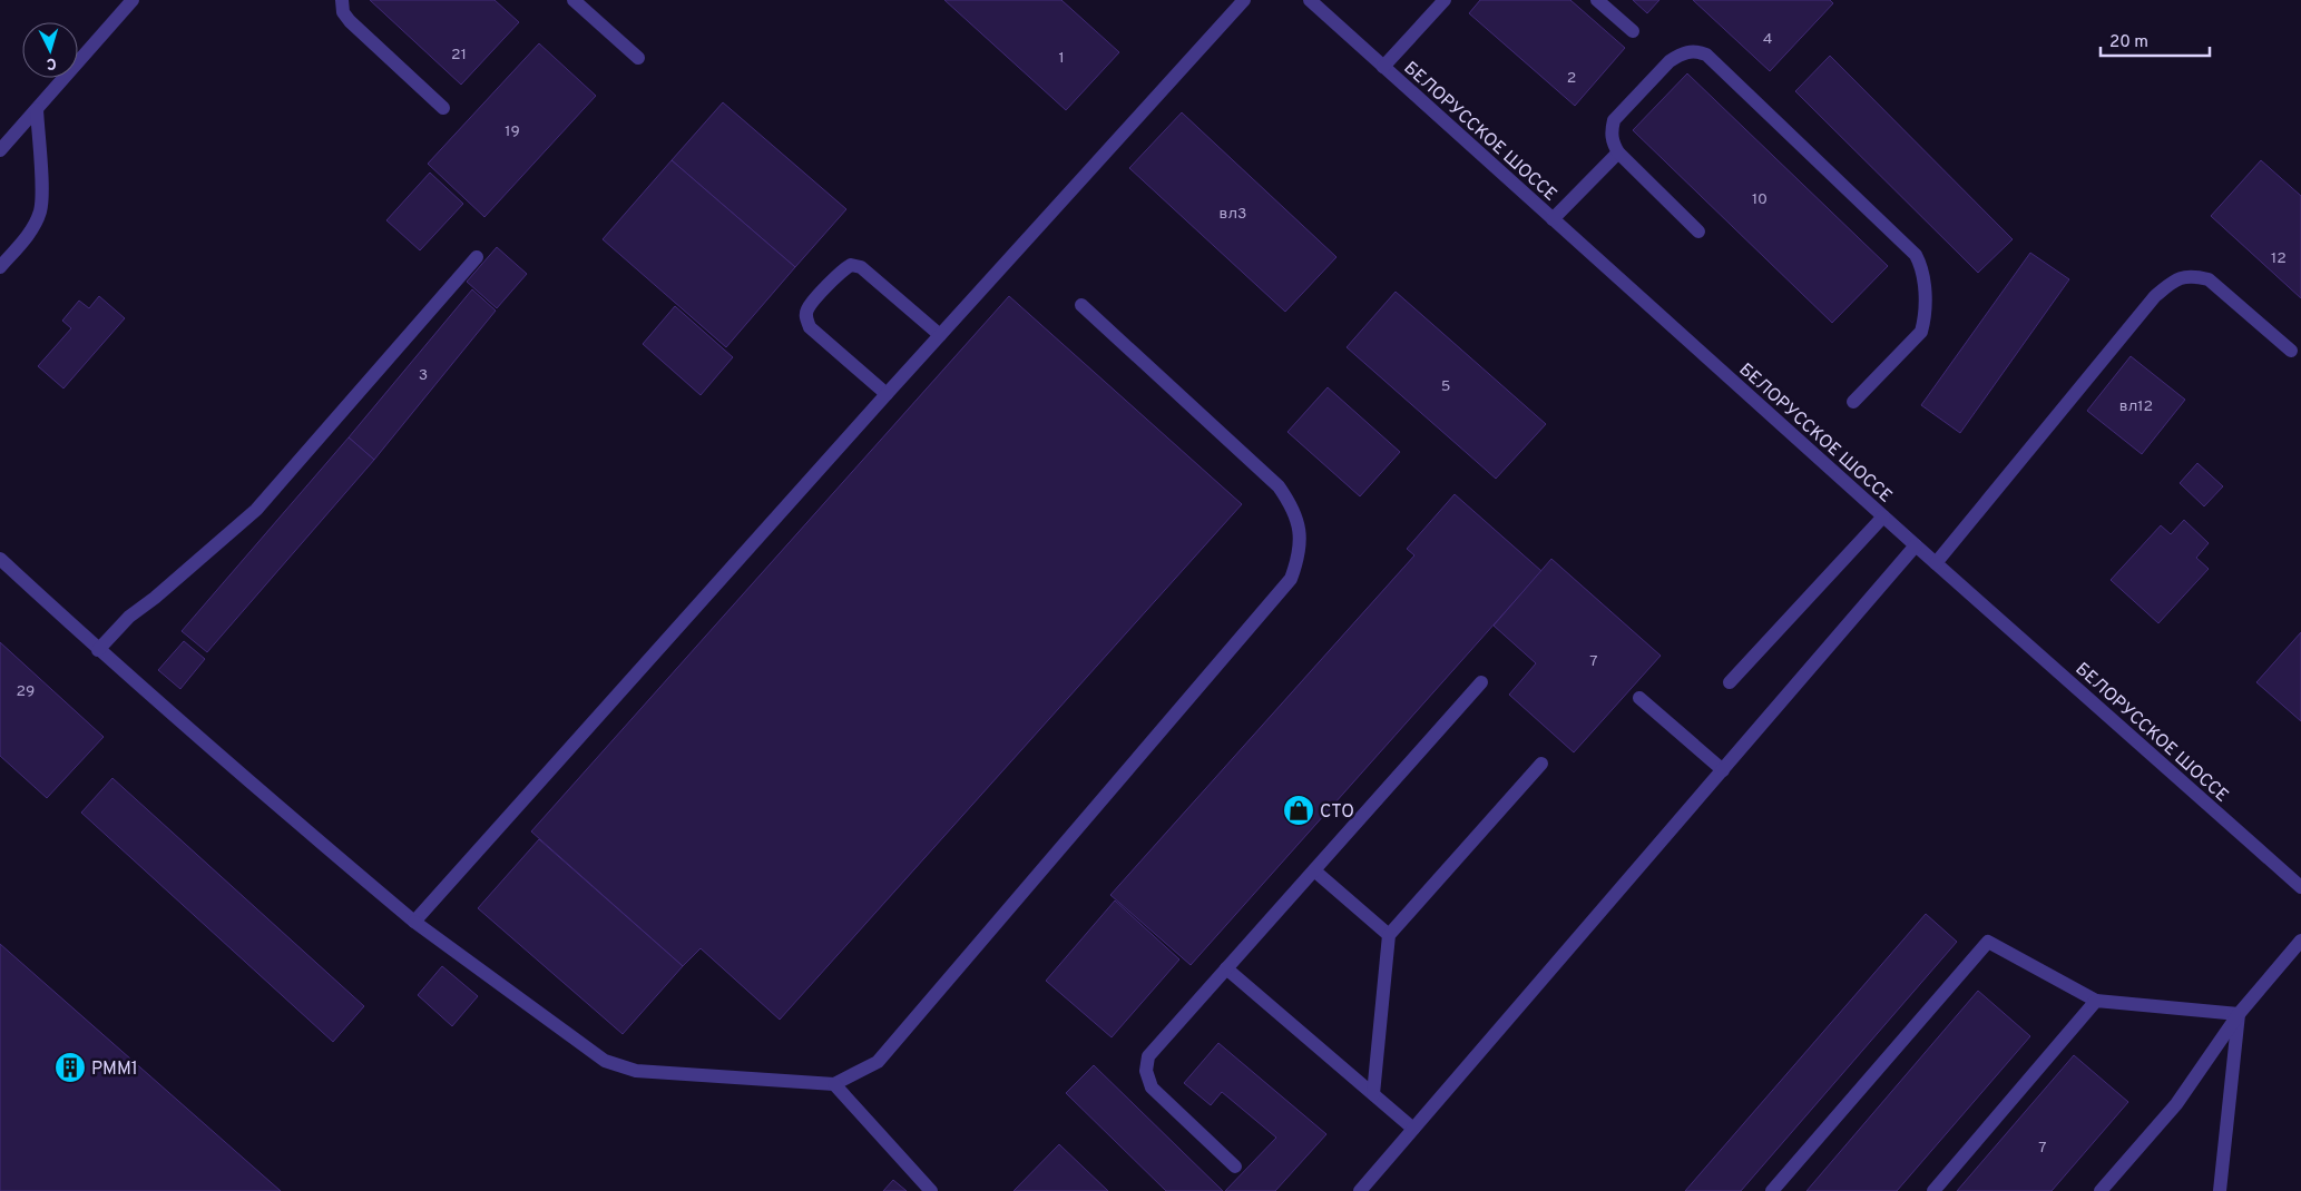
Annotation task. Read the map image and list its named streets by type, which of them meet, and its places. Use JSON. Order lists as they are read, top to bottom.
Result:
{
  "streets": {
    "street": ["БЕЛОРУССКОЕ ШОССЕ"]
  },
  "places": {
    "shop": ["СТО"],
    "building": ["РММ1"]
  },
  "house_numbers": [
    "4",
    "21",
    "1",
    "2",
    "19",
    "10",
    "вл3",
    "12",
    "3",
    "5",
    "вл12",
    "7",
    "29",
    "7"
  ],
  "scale_bar": "20 m",
  "north": "bottom"
}
